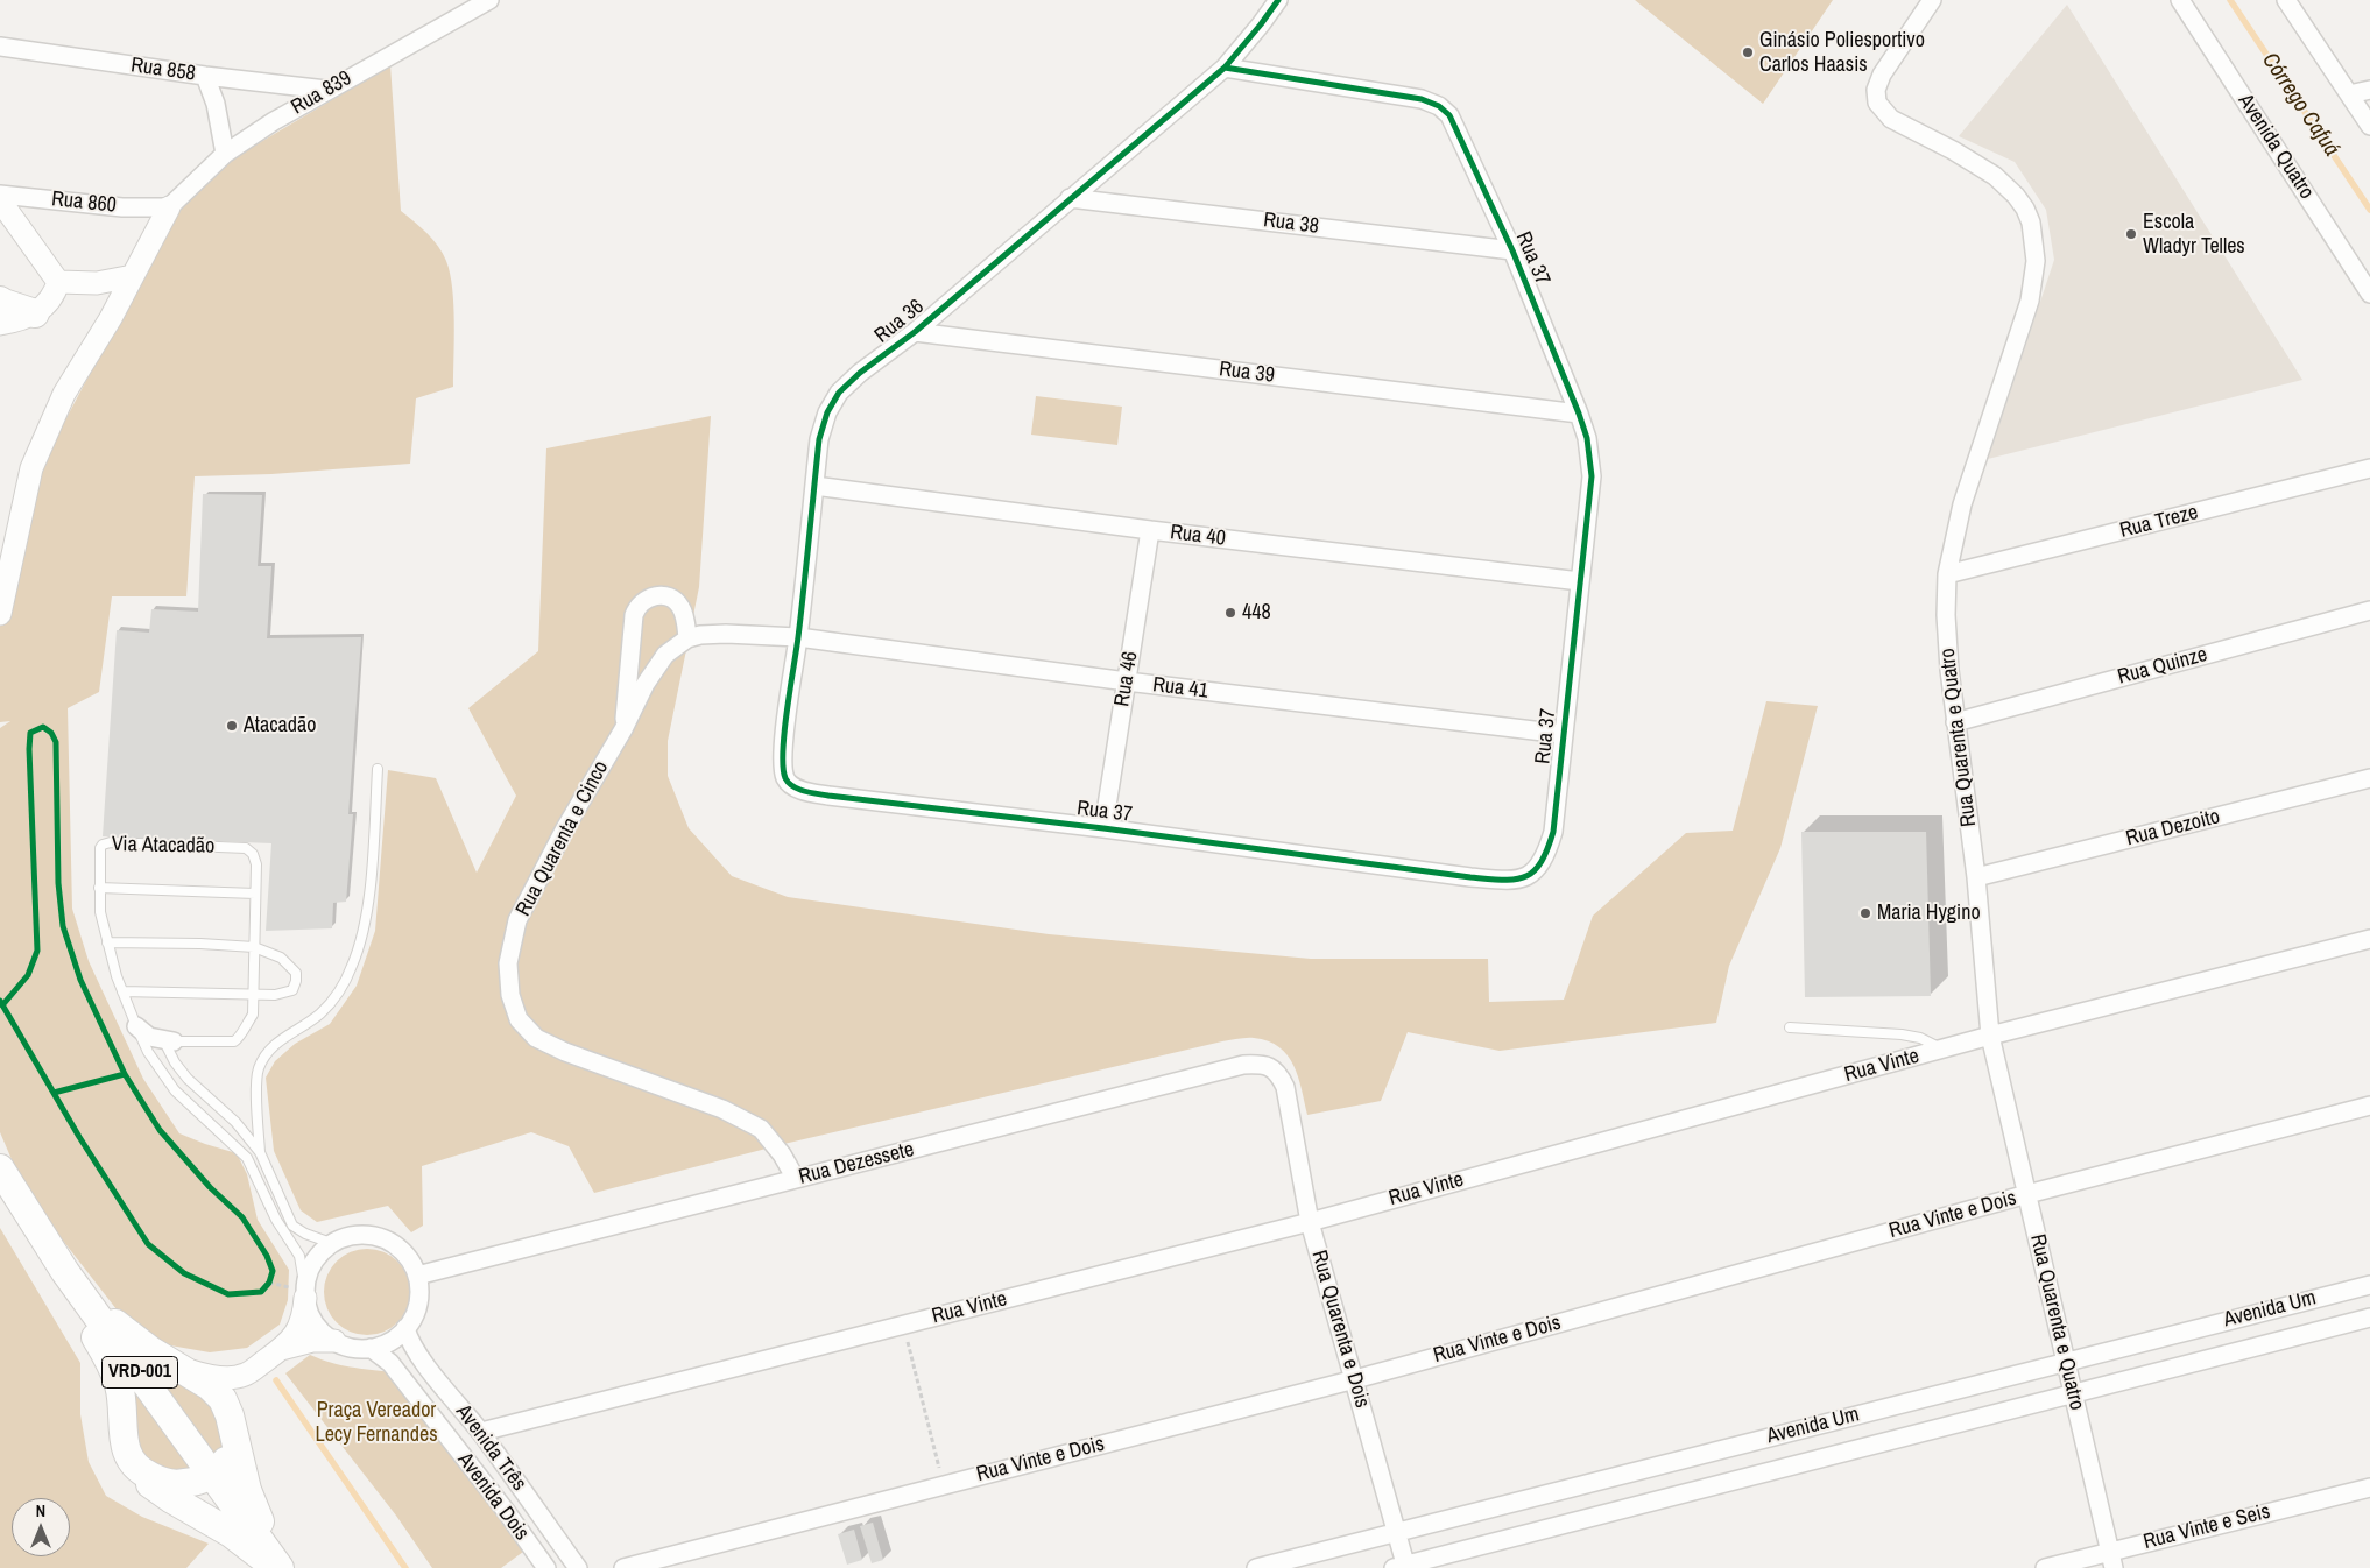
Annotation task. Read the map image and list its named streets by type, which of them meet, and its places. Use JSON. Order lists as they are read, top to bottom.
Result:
{
  "streets": {
    "main road": ["VRD-001"],
    "street": [
      "Rua 858",
      "Rua 839",
      "Avenida Quatro",
      "Rua 860",
      "Rua 38",
      "Rua 37",
      "Rua 36",
      "Rua 39",
      "Rua Treze",
      "Rua 40",
      "Rua Quinze",
      "Rua 46",
      "Rua 41",
      "Rua Quarenta e Quatro",
      "Rua Dezoito",
      "Rua Quarenta e Cinco",
      "Rua Vinte",
      "Rua Dezessete",
      "Rua Vinte e Dois",
      "Avenida Um",
      "Rua Quarenta e Dois",
      "Avenida Três",
      "Avenida Dois",
      "Rua Vinte e Seis"
    ],
    "lane": ["Via Atacadão"]
  },
  "crossings": [
    ["Rua 858", "Rua 839"],
    ["Rua 839", "Rua 860"],
    ["Rua 38", "Rua 37"],
    ["Rua 38", "Rua 36"],
    ["Rua 37", "Rua 36"],
    ["Rua 37", "Rua 39"],
    ["Rua 37", "Rua 40"],
    ["Rua 37", "Rua 46"],
    ["Rua 37", "Rua 41"],
    ["Rua 36", "Rua 39"],
    ["Rua 36", "Rua 40"],
    ["Rua 36", "Rua 41"],
    ["Rua Treze", "Rua Quarenta e Quatro"],
    ["Rua 40", "Rua 46"],
    ["Rua Quinze", "Rua Quarenta e Quatro"],
    ["Rua 46", "Rua 41"],
    ["Rua Quarenta e Quatro", "Rua Dezoito"],
    ["Rua Quarenta e Quatro", "Rua Vinte"],
    ["Rua Quarenta e Quatro", "Rua Vinte e Dois"],
    ["Rua Quarenta e Quatro", "Avenida Um"],
    ["Rua Quarenta e Quatro", "Rua Vinte e Seis"],
    ["Rua Quarenta e Cinco", "Rua Dezessete"],
    ["Via Atacadão", "Rua Dezessete"],
    ["Via Atacadão", "Avenida Três"],
    ["Via Atacadão", "Avenida Dois"],
    ["Rua Vinte", "Rua Quarenta e Dois"],
    ["Rua Vinte", "Avenida Três"],
    ["Rua Dezessete", "Rua Quarenta e Dois"],
    ["Rua Dezessete", "Avenida Três"],
    ["Rua Dezessete", "Avenida Dois"],
    ["Rua Vinte e Dois", "Rua Quarenta e Dois"],
    ["Avenida Um", "Rua Quarenta e Dois"],
    ["Avenida Três", "Avenida Dois"]
  ],
  "water": ["Córrego Cafuá"],
  "parks": ["Praça Vereador Lecy Fernandes"],
  "places": [
    "Ginásio Poliesportivo Carlos Haasis",
    "Escola Wladyr Telles",
    "448",
    "Atacadão",
    "Maria Hygino"
  ],
  "north": "top"
}
